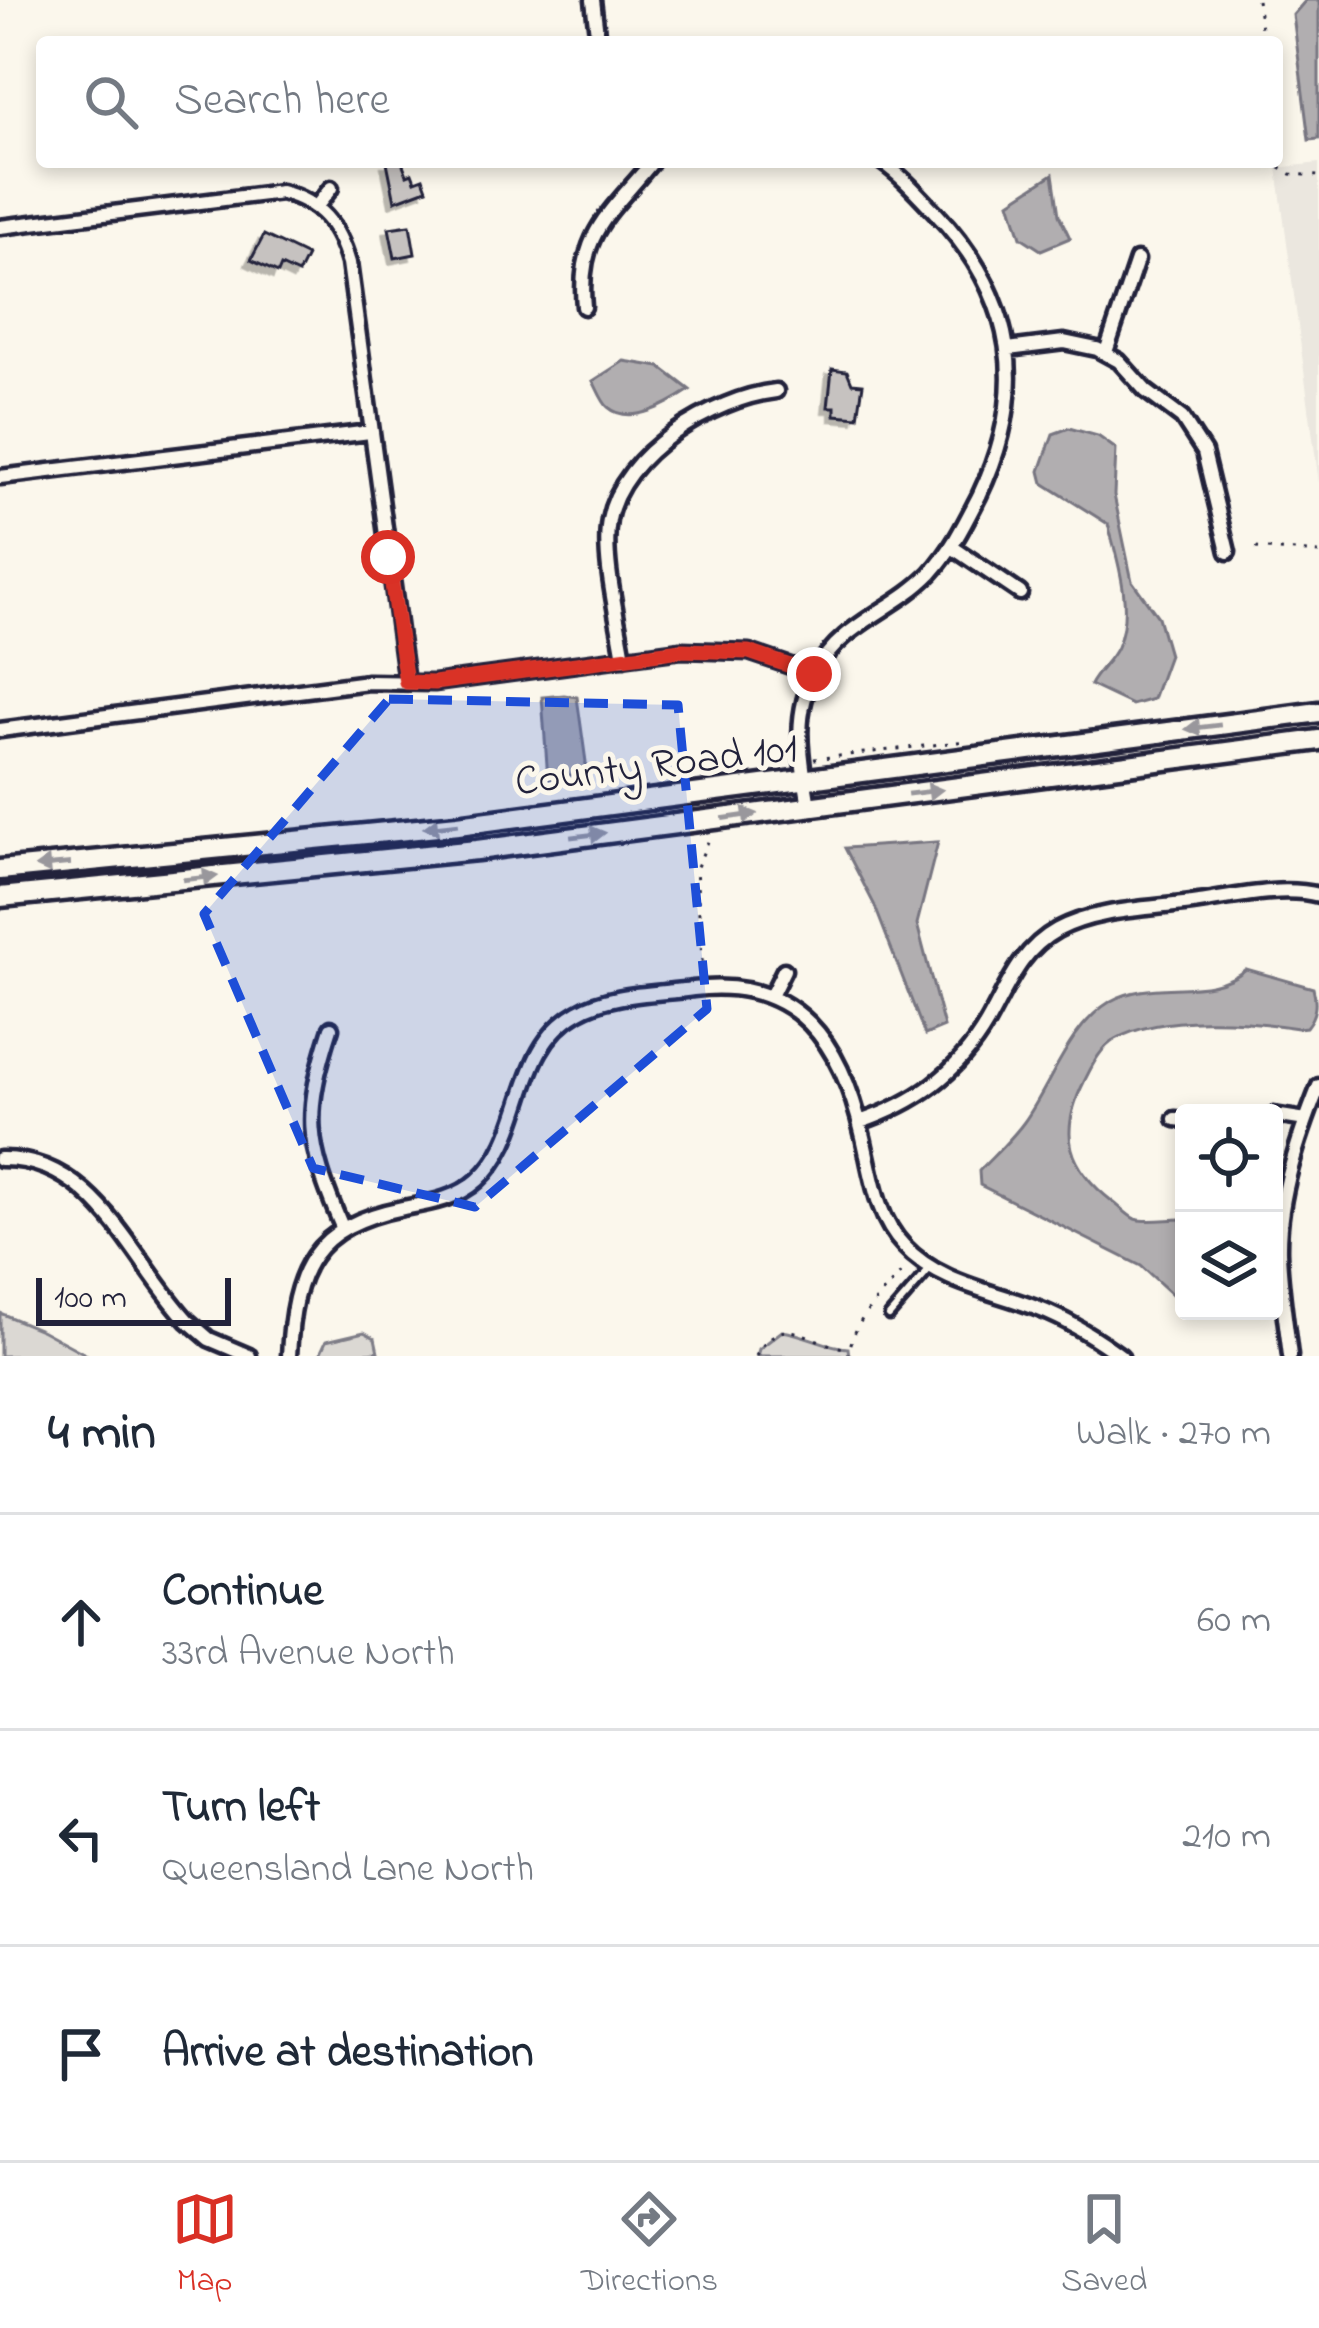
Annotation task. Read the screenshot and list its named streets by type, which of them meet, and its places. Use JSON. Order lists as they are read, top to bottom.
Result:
{
  "streets": {
    "main road": ["County Road 101"]
  },
  "scale_bar": "100 m",
  "page": {
    "search": "Search here",
    "scale": "100 m",
    "heading": ["4 min", "Walk · 270 m"],
    "list": [
      ["Continue", "33rd Avenue North", "60 m"],
      ["Turn left", "Queensland Lane North", "210 m"],
      "Arrive at destination"
    ],
    "nav": ["Map", "Directions", "Saved"]
  }
}
